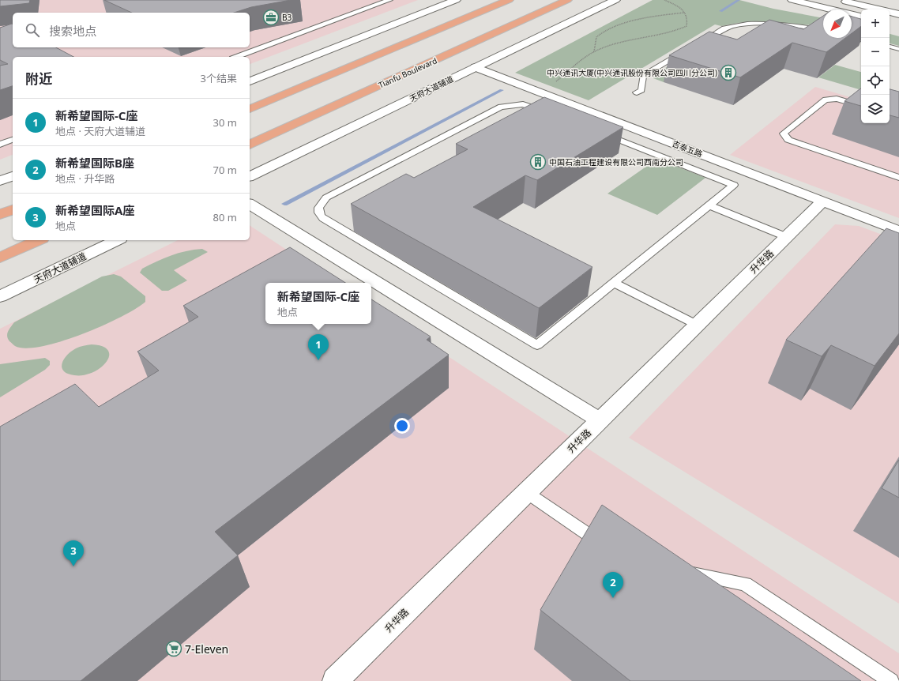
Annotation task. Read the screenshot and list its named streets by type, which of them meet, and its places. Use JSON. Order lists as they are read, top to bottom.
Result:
{
  "streets": {
    "main road": ["Tianfu Boulevard"],
    "street": ["天府大道辅道", "吉泰五路", "升华路"]
  },
  "crossings": [
    ["天府大道辅道", "吉泰五路"],
    ["吉泰五路", "升华路"]
  ],
  "places": {
    "office": ["B3"],
    "building": ["中兴通讯大厦(中兴通讯股份有限公司四川分公司)", "中国石油工程建设有限公司西南分公司"],
    "supermarket": ["7-Eleven"]
  },
  "north": "bottom left",
  "page": {
    "map_buttons": ["+", "−"],
    "search": "搜索地点",
    "heading": ["附近", "3个结果"],
    "list": [
      {
        "mark": "1",
        "name": "新希望国际-C座",
        "note": "地点 · 天府大道辅道",
        "value": "30 m"
      },
      {
        "mark": "2",
        "name": "新希望国际B座",
        "note": "地点 · 升华路",
        "value": "70 m"
      },
      {
        "mark": "3",
        "name": "新希望国际A座",
        "note": "地点",
        "value": "80 m"
      }
    ],
    "popup": ["新希望国际-C座", "地点"],
    "pins": ["1", "3", "2"]
  }
}
